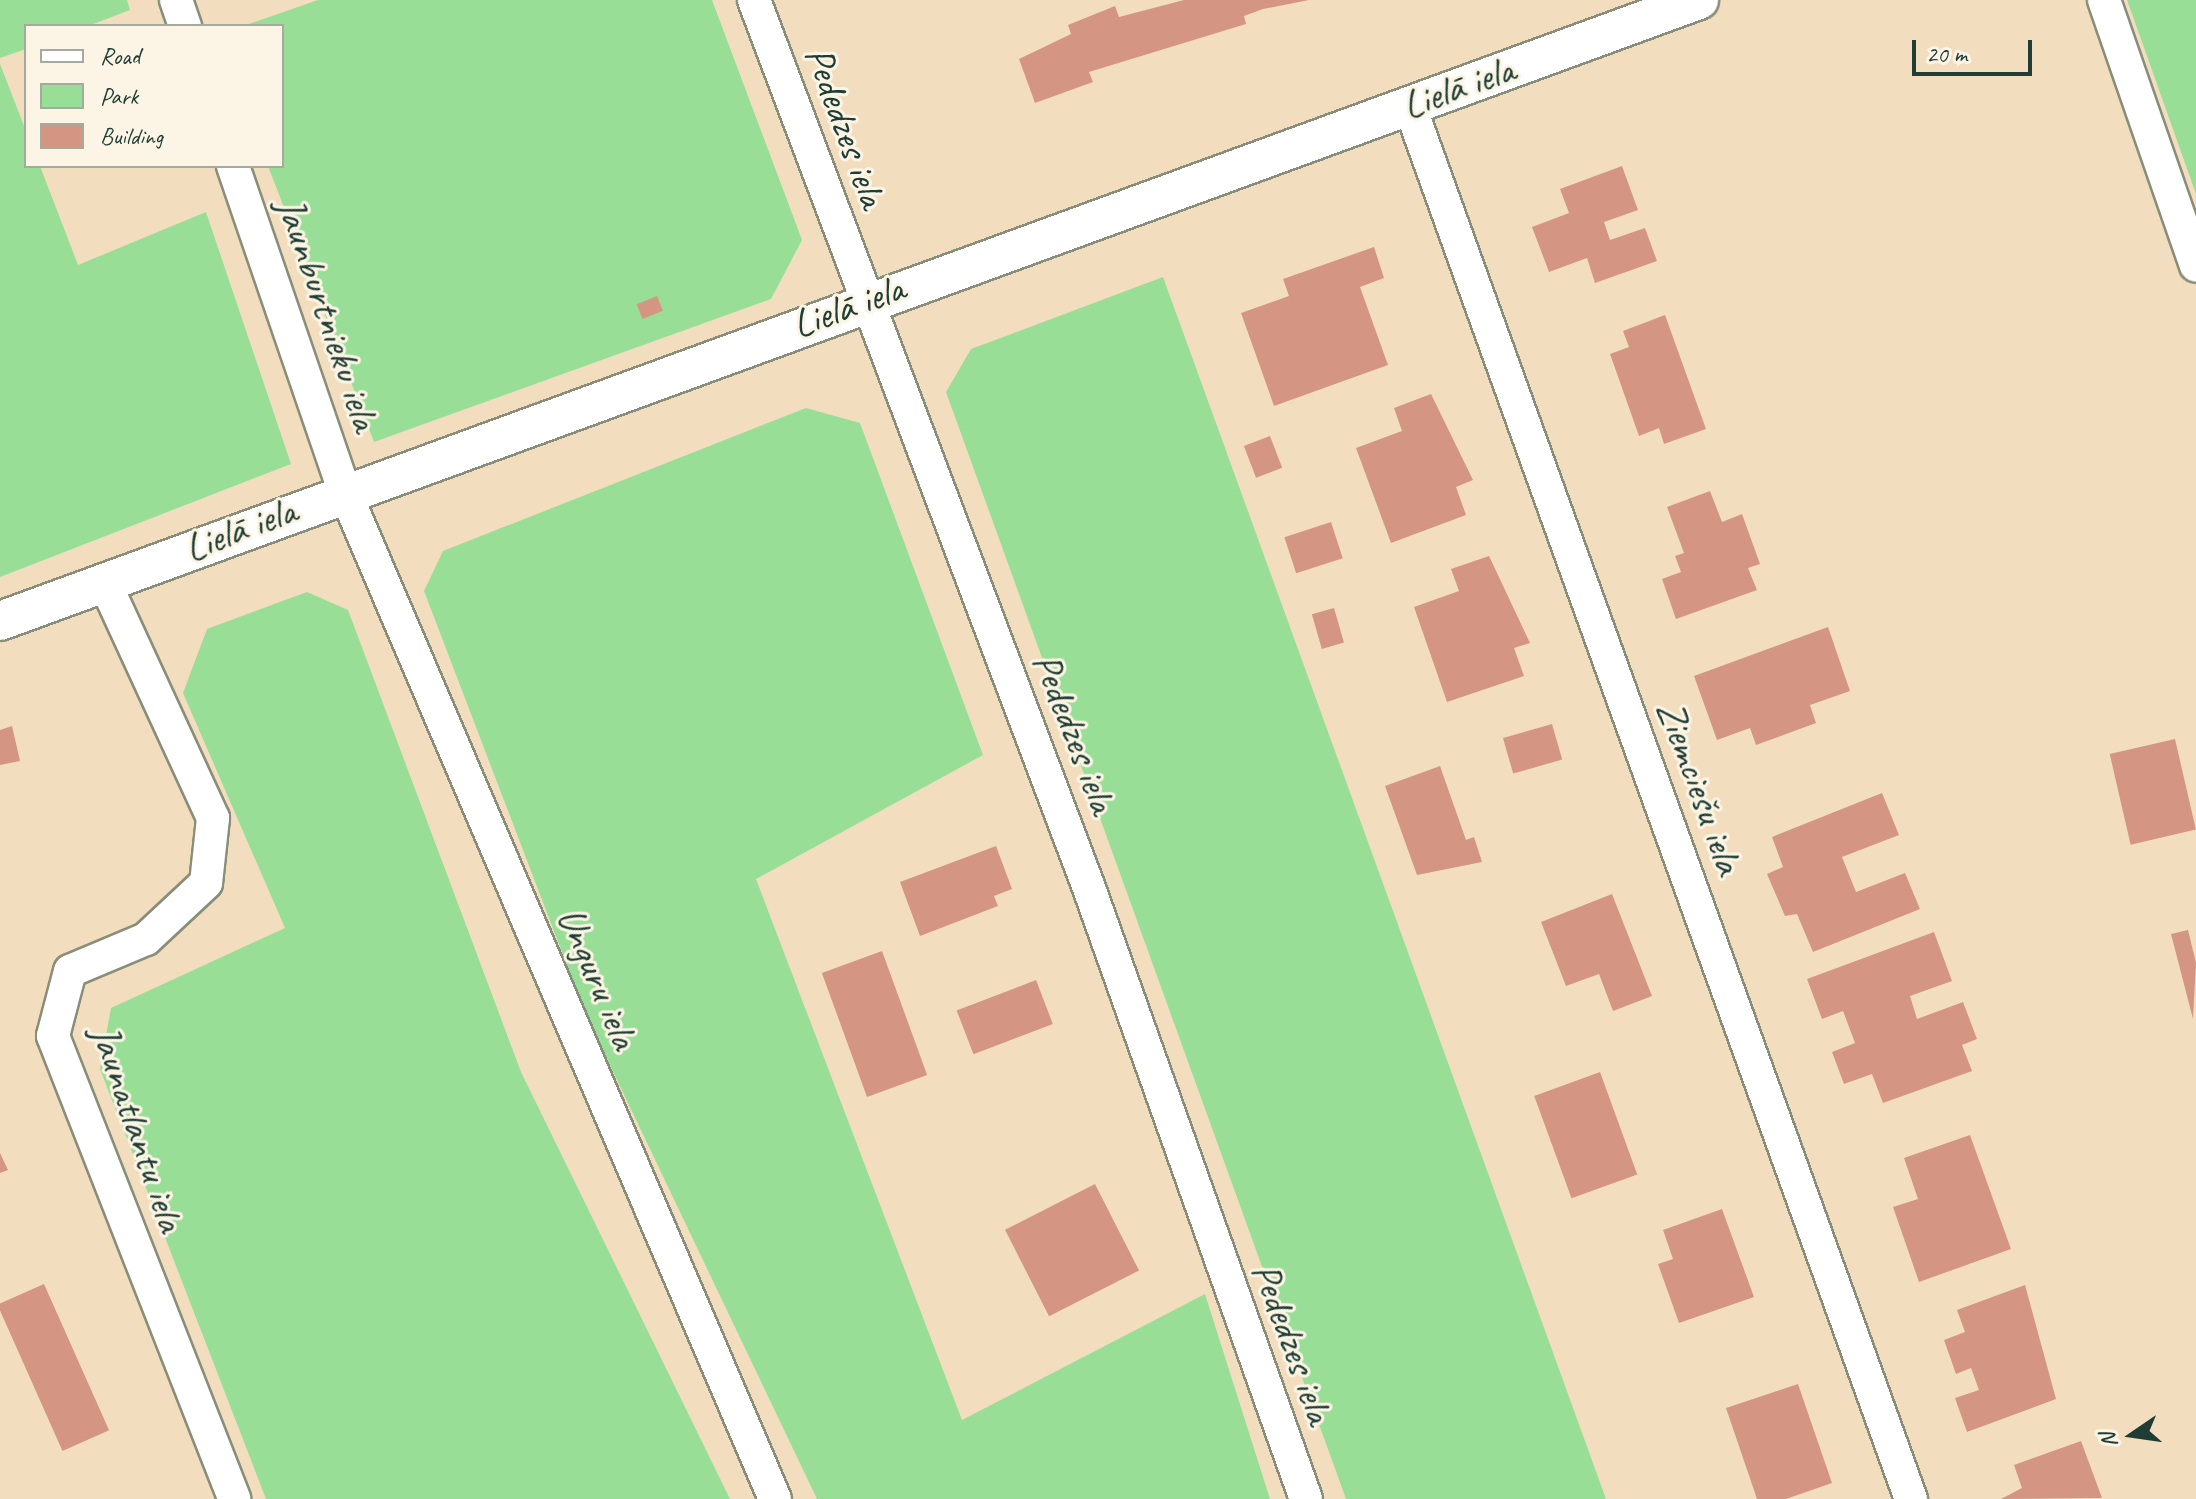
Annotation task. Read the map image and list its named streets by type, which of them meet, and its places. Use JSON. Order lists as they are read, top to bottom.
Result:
{
  "streets": {
    "street": [
      "Lielā iela",
      "Pededzes iela",
      "Jaunburtnieku iela",
      "Ziemciešu iela",
      "Unguru iela",
      "Jaunatlantu iela"
    ]
  },
  "crossings": [
    ["Lielā iela", "Pededzes iela"],
    ["Lielā iela", "Jaunburtnieku iela"],
    ["Lielā iela", "Ziemciešu iela"],
    ["Lielā iela", "Unguru iela"],
    ["Lielā iela", "Jaunatlantu iela"],
    ["Jaunburtnieku iela", "Unguru iela"]
  ],
  "legend": ["Road", "Park", "Building"],
  "scale_bar": "20 m",
  "north": "left"
}
